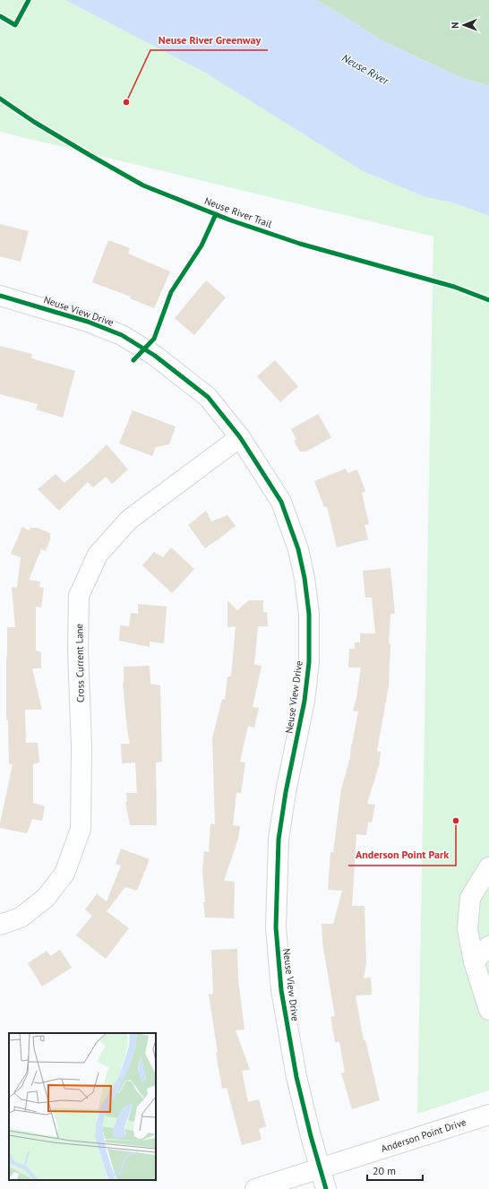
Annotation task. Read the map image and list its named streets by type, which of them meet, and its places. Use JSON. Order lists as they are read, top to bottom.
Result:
{
  "streets": {
    "street": ["Neuse View Drive", "Cross Current Lane", "Anderson Point Drive"],
    "cycle path": ["Neuse River Trail"]
  },
  "crossings": [
    ["Neuse View Drive", "Cross Current Lane"],
    ["Neuse View Drive", "Anderson Point Drive"]
  ],
  "water": ["Neuse River"],
  "places": ["Neuse River Greenway", "Anderson Point Park"],
  "scale_bar": "20 m",
  "north": "left"
}
